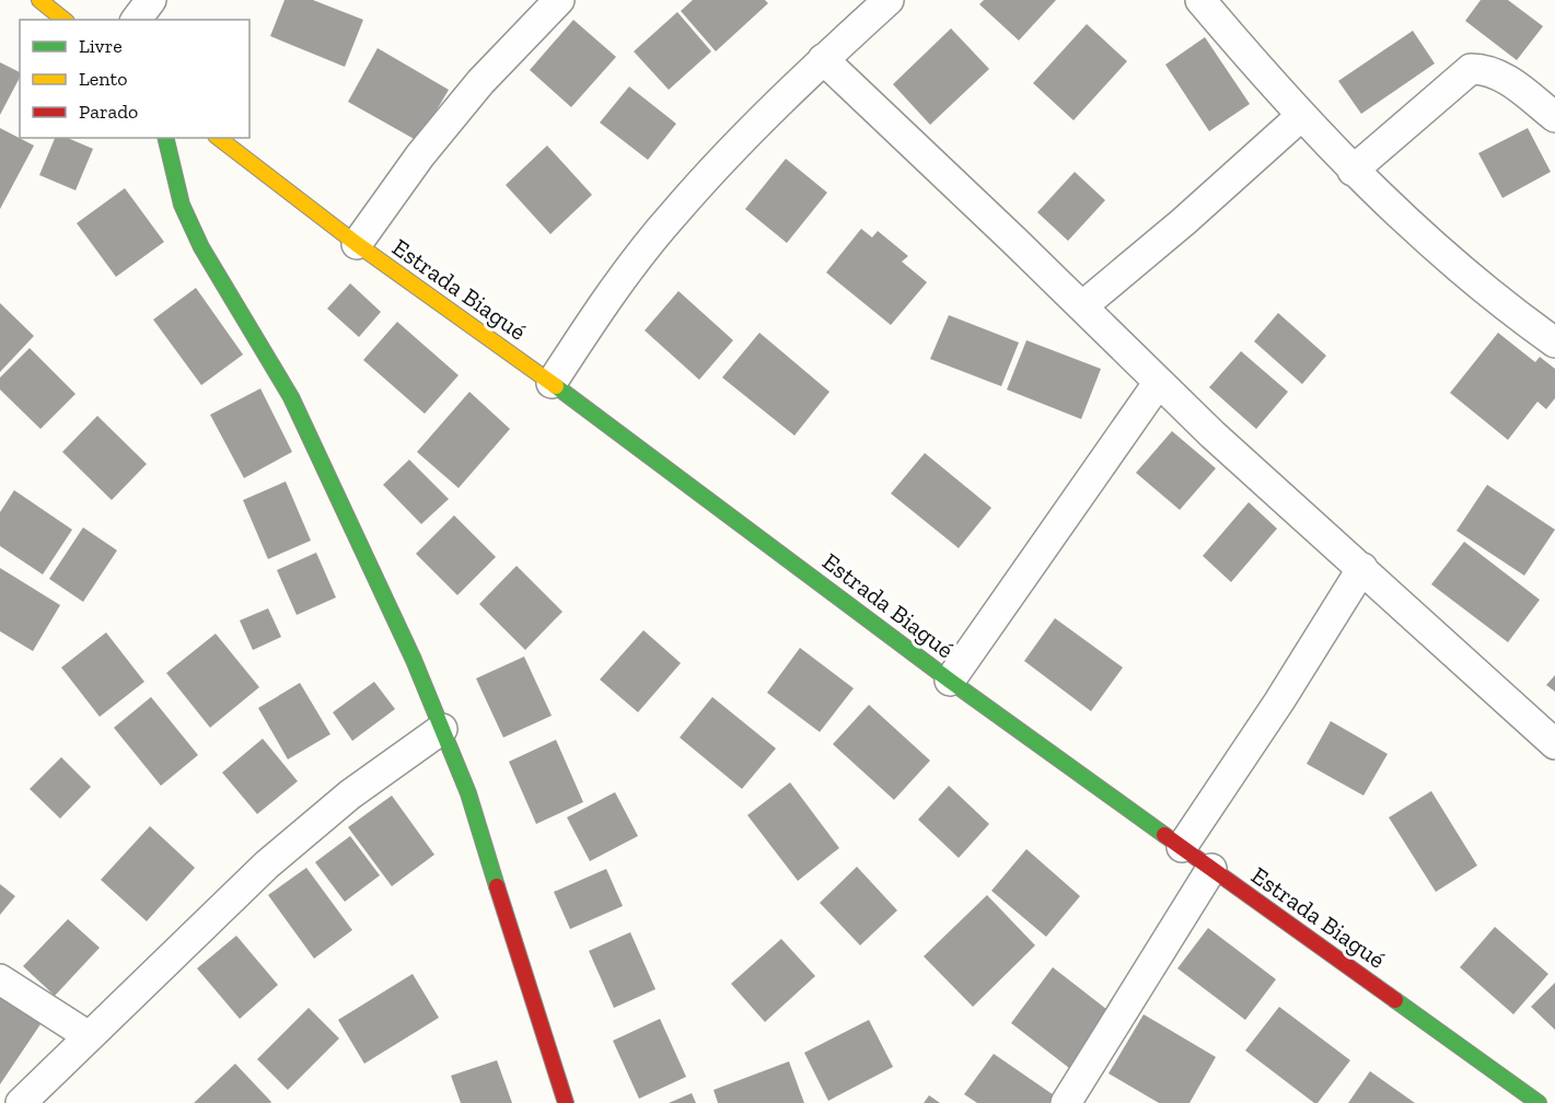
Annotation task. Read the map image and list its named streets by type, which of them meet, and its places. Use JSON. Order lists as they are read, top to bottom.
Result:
{
  "streets": {
    "main road": ["Estrada Biagué"]
  },
  "legend": ["Livre", "Lento", "Parado"]
}
